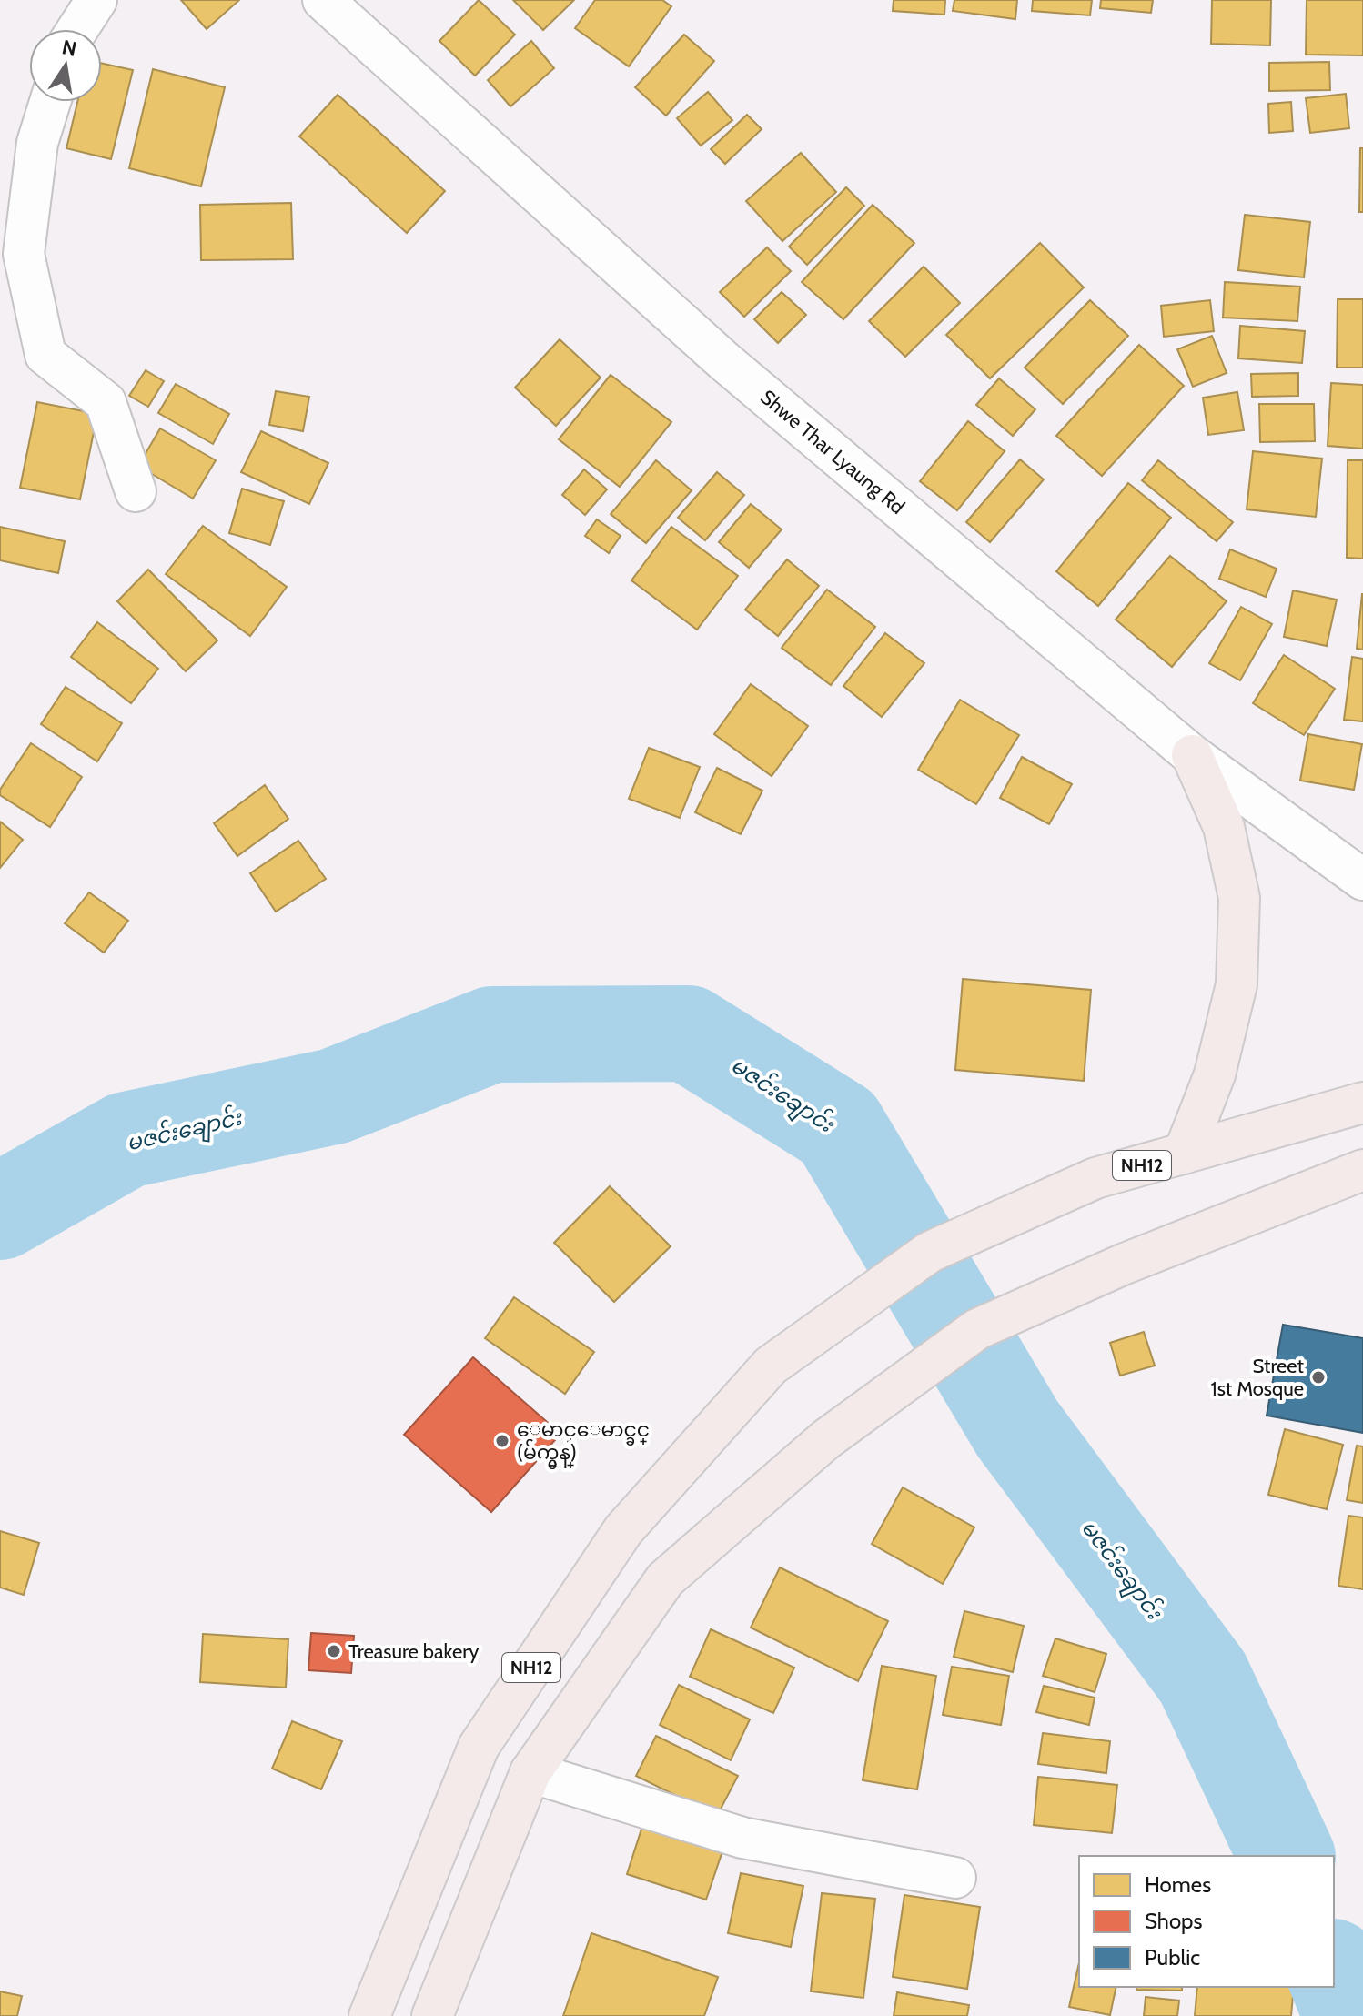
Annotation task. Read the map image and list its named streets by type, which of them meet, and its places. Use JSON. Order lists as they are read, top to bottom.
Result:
{
  "streets": {
    "highway": ["NH12"],
    "street": ["Shwe Thar Lyaung Rd"]
  },
  "water": ["မဇင်းချောင်း"],
  "places": ["Street 1st Mosque", "ေမာင္ေမာင္ခင္ (မ်က္မွန္)", "Treasure bakery"],
  "legend": ["Homes", "Shops", "Public"],
  "north": "top"
}
